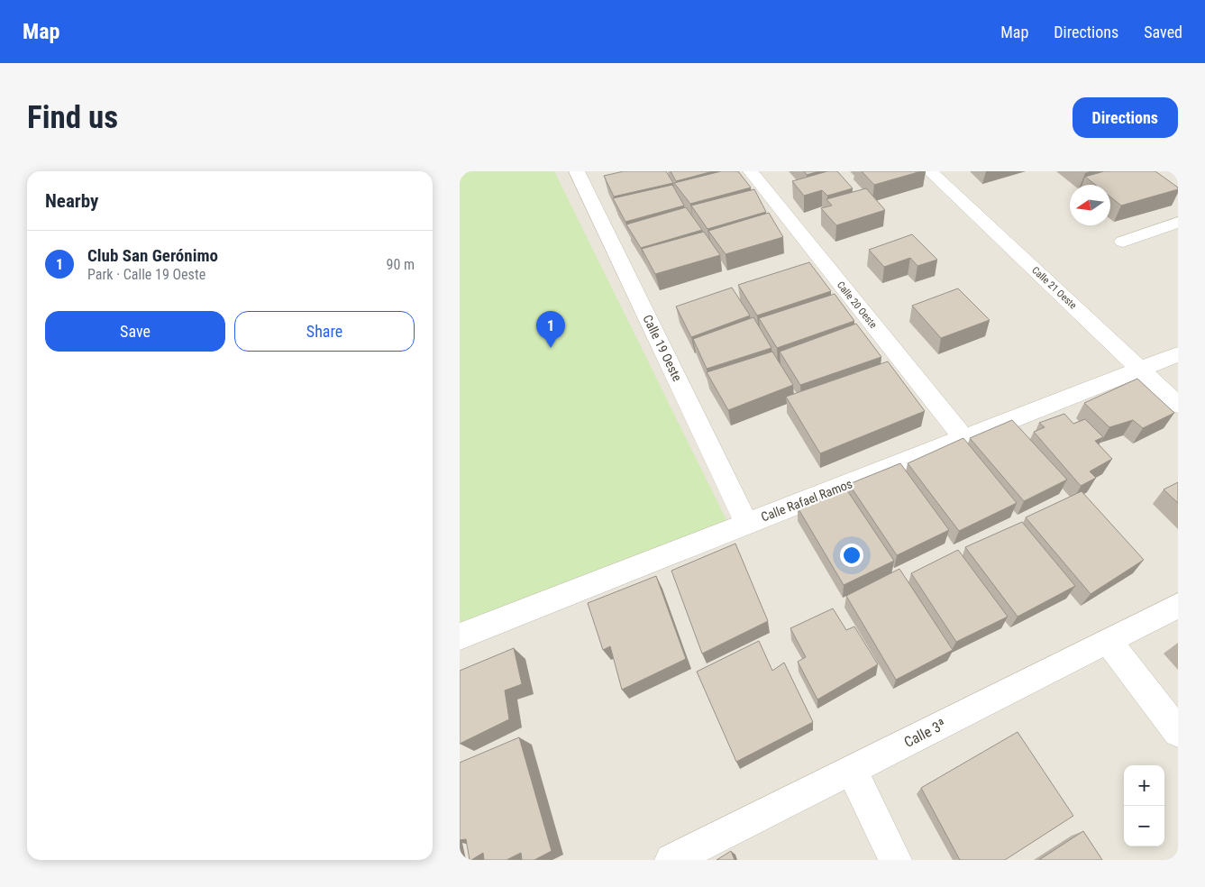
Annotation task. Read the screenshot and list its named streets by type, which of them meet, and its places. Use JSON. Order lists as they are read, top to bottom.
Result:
{
  "streets": {
    "street": [
      "Calle 21 Oeste",
      "Calle 20 Oeste",
      "Calle 19 Oeste",
      "Calle Rafael Ramos",
      "Calle 3ª"
    ]
  },
  "crossings": [
    ["Calle 21 Oeste", "Calle Rafael Ramos"],
    ["Calle 20 Oeste", "Calle Rafael Ramos"],
    ["Calle 19 Oeste", "Calle Rafael Ramos"]
  ],
  "north": "left",
  "page": {
    "header": "Map",
    "nav": ["Map", "Directions", "Saved"],
    "buttons": [
      "Directions",
      ["Save", "Share"]
    ],
    "title": "Find us",
    "heading": "Nearby",
    "list": [
      {
        "mark": "1",
        "name": "Club San Gerónimo",
        "note": "Park · Calle 19 Oeste",
        "value": "90 m"
      }
    ],
    "pins": "1",
    "map_buttons": ["+", "−"]
  }
}
